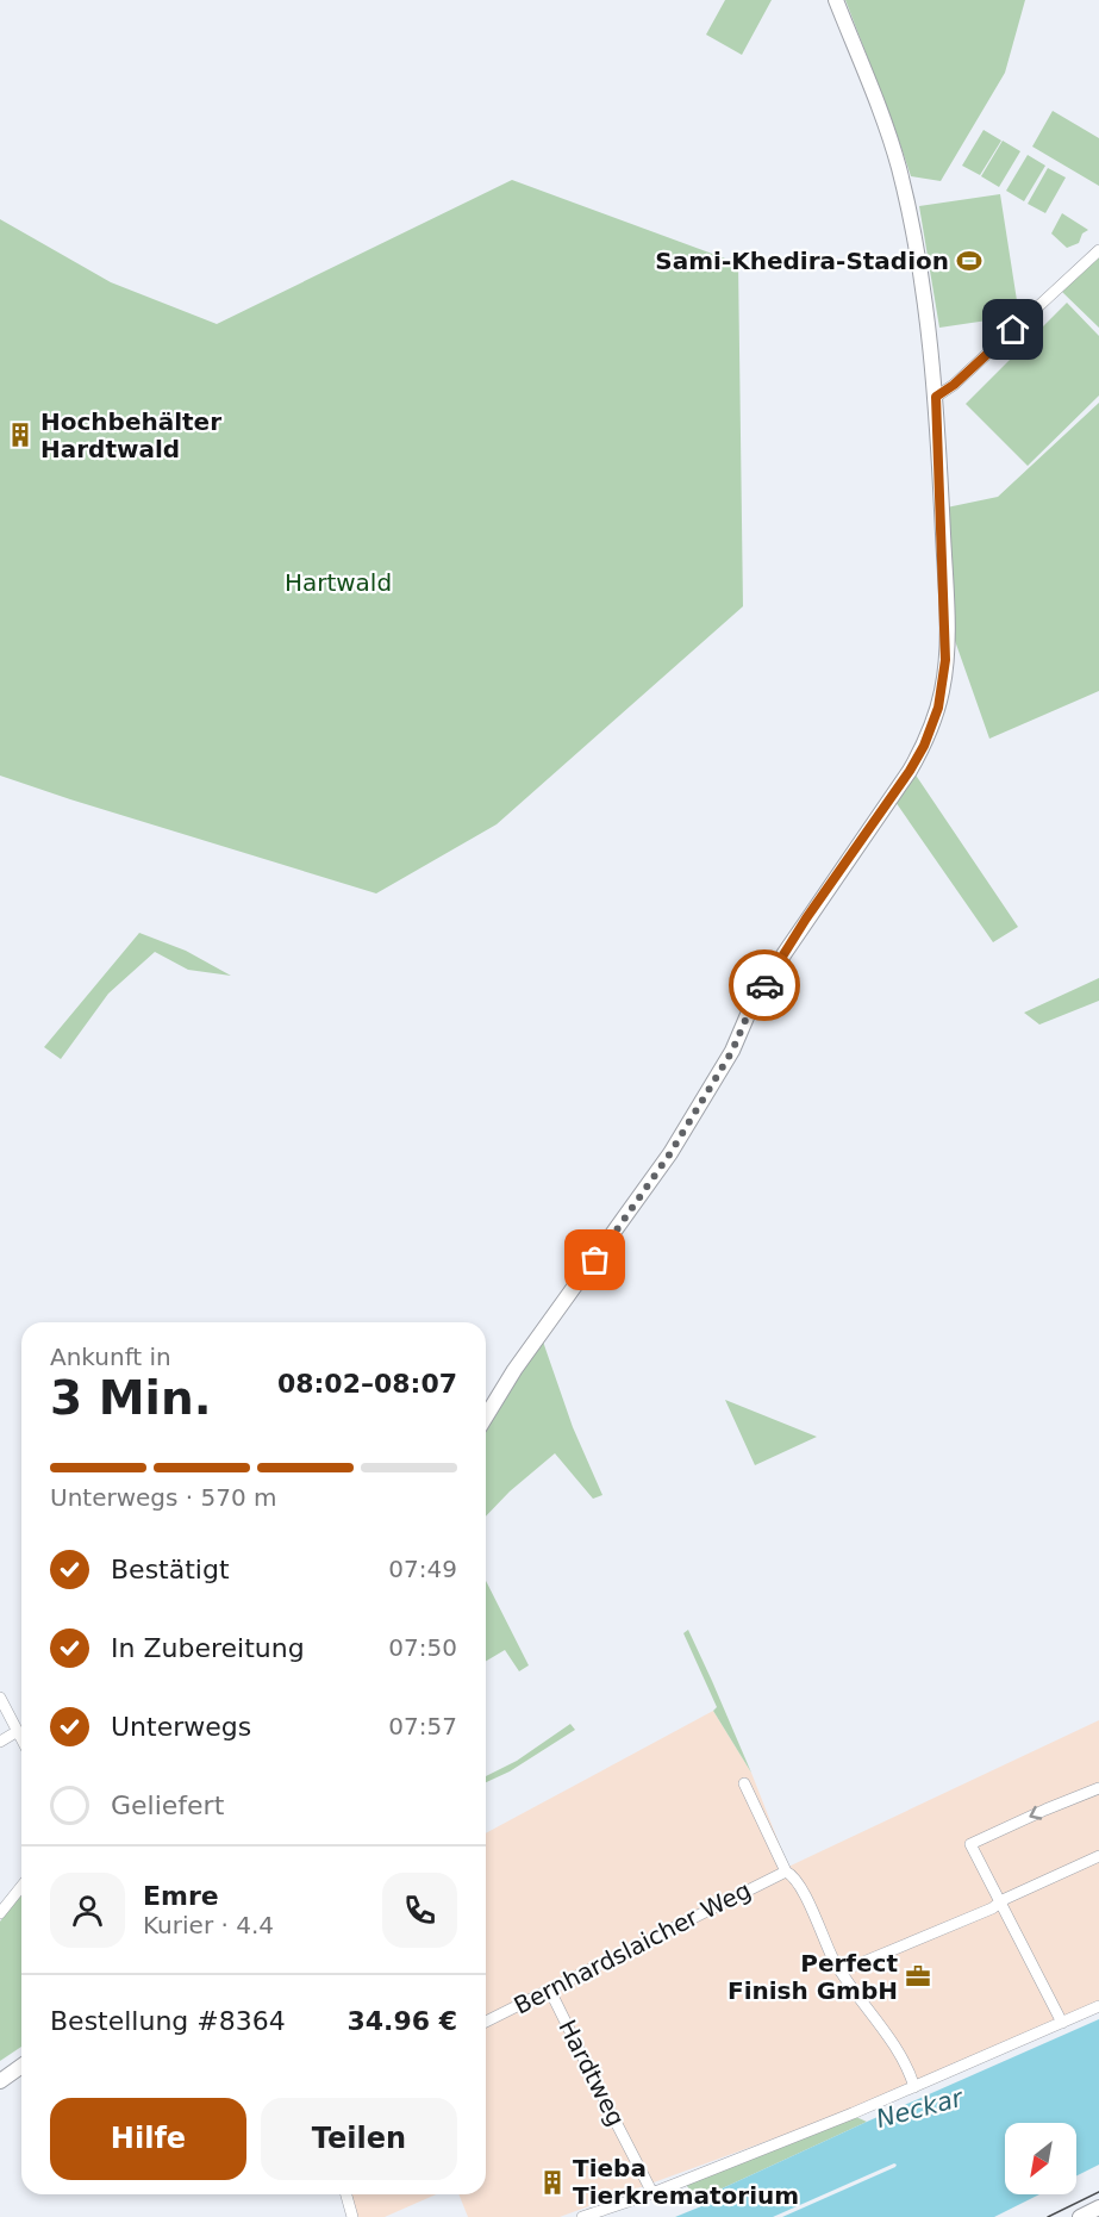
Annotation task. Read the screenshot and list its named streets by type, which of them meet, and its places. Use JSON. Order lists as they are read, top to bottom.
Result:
{
  "streets": {
    "street": ["Bernhardslaicher Weg", "Hardtweg"]
  },
  "crossings": [
    ["Bernhardslaicher Weg", "Hardtweg"]
  ],
  "water": ["Neckar"],
  "parks": ["Hartwald"],
  "places": {
    "sports": ["Sami-Khedira-Stadion"],
    "building": ["Hochbehälter Hardtwald", "Tieba Tierkrematorium"],
    "office": ["Perfect Finish GmbH"]
  },
  "north": "bottom left",
  "page": {
    "heading": ["3 Min.", "Ankunft in", "08:02–08:07"],
    "panel": [
      "Emre",
      "Kurier · 4.4",
      "Bestellung #8364",
      "34.96 €"
    ],
    "bar": "Unterwegs · 570 m",
    "list": [
      ["Bestätigt", "07:49"],
      ["In Zubereitung", "07:50"],
      ["Unterwegs", "07:57"],
      "Geliefert"
    ],
    "buttons": ["Hilfe", "Teilen"]
  }
}
